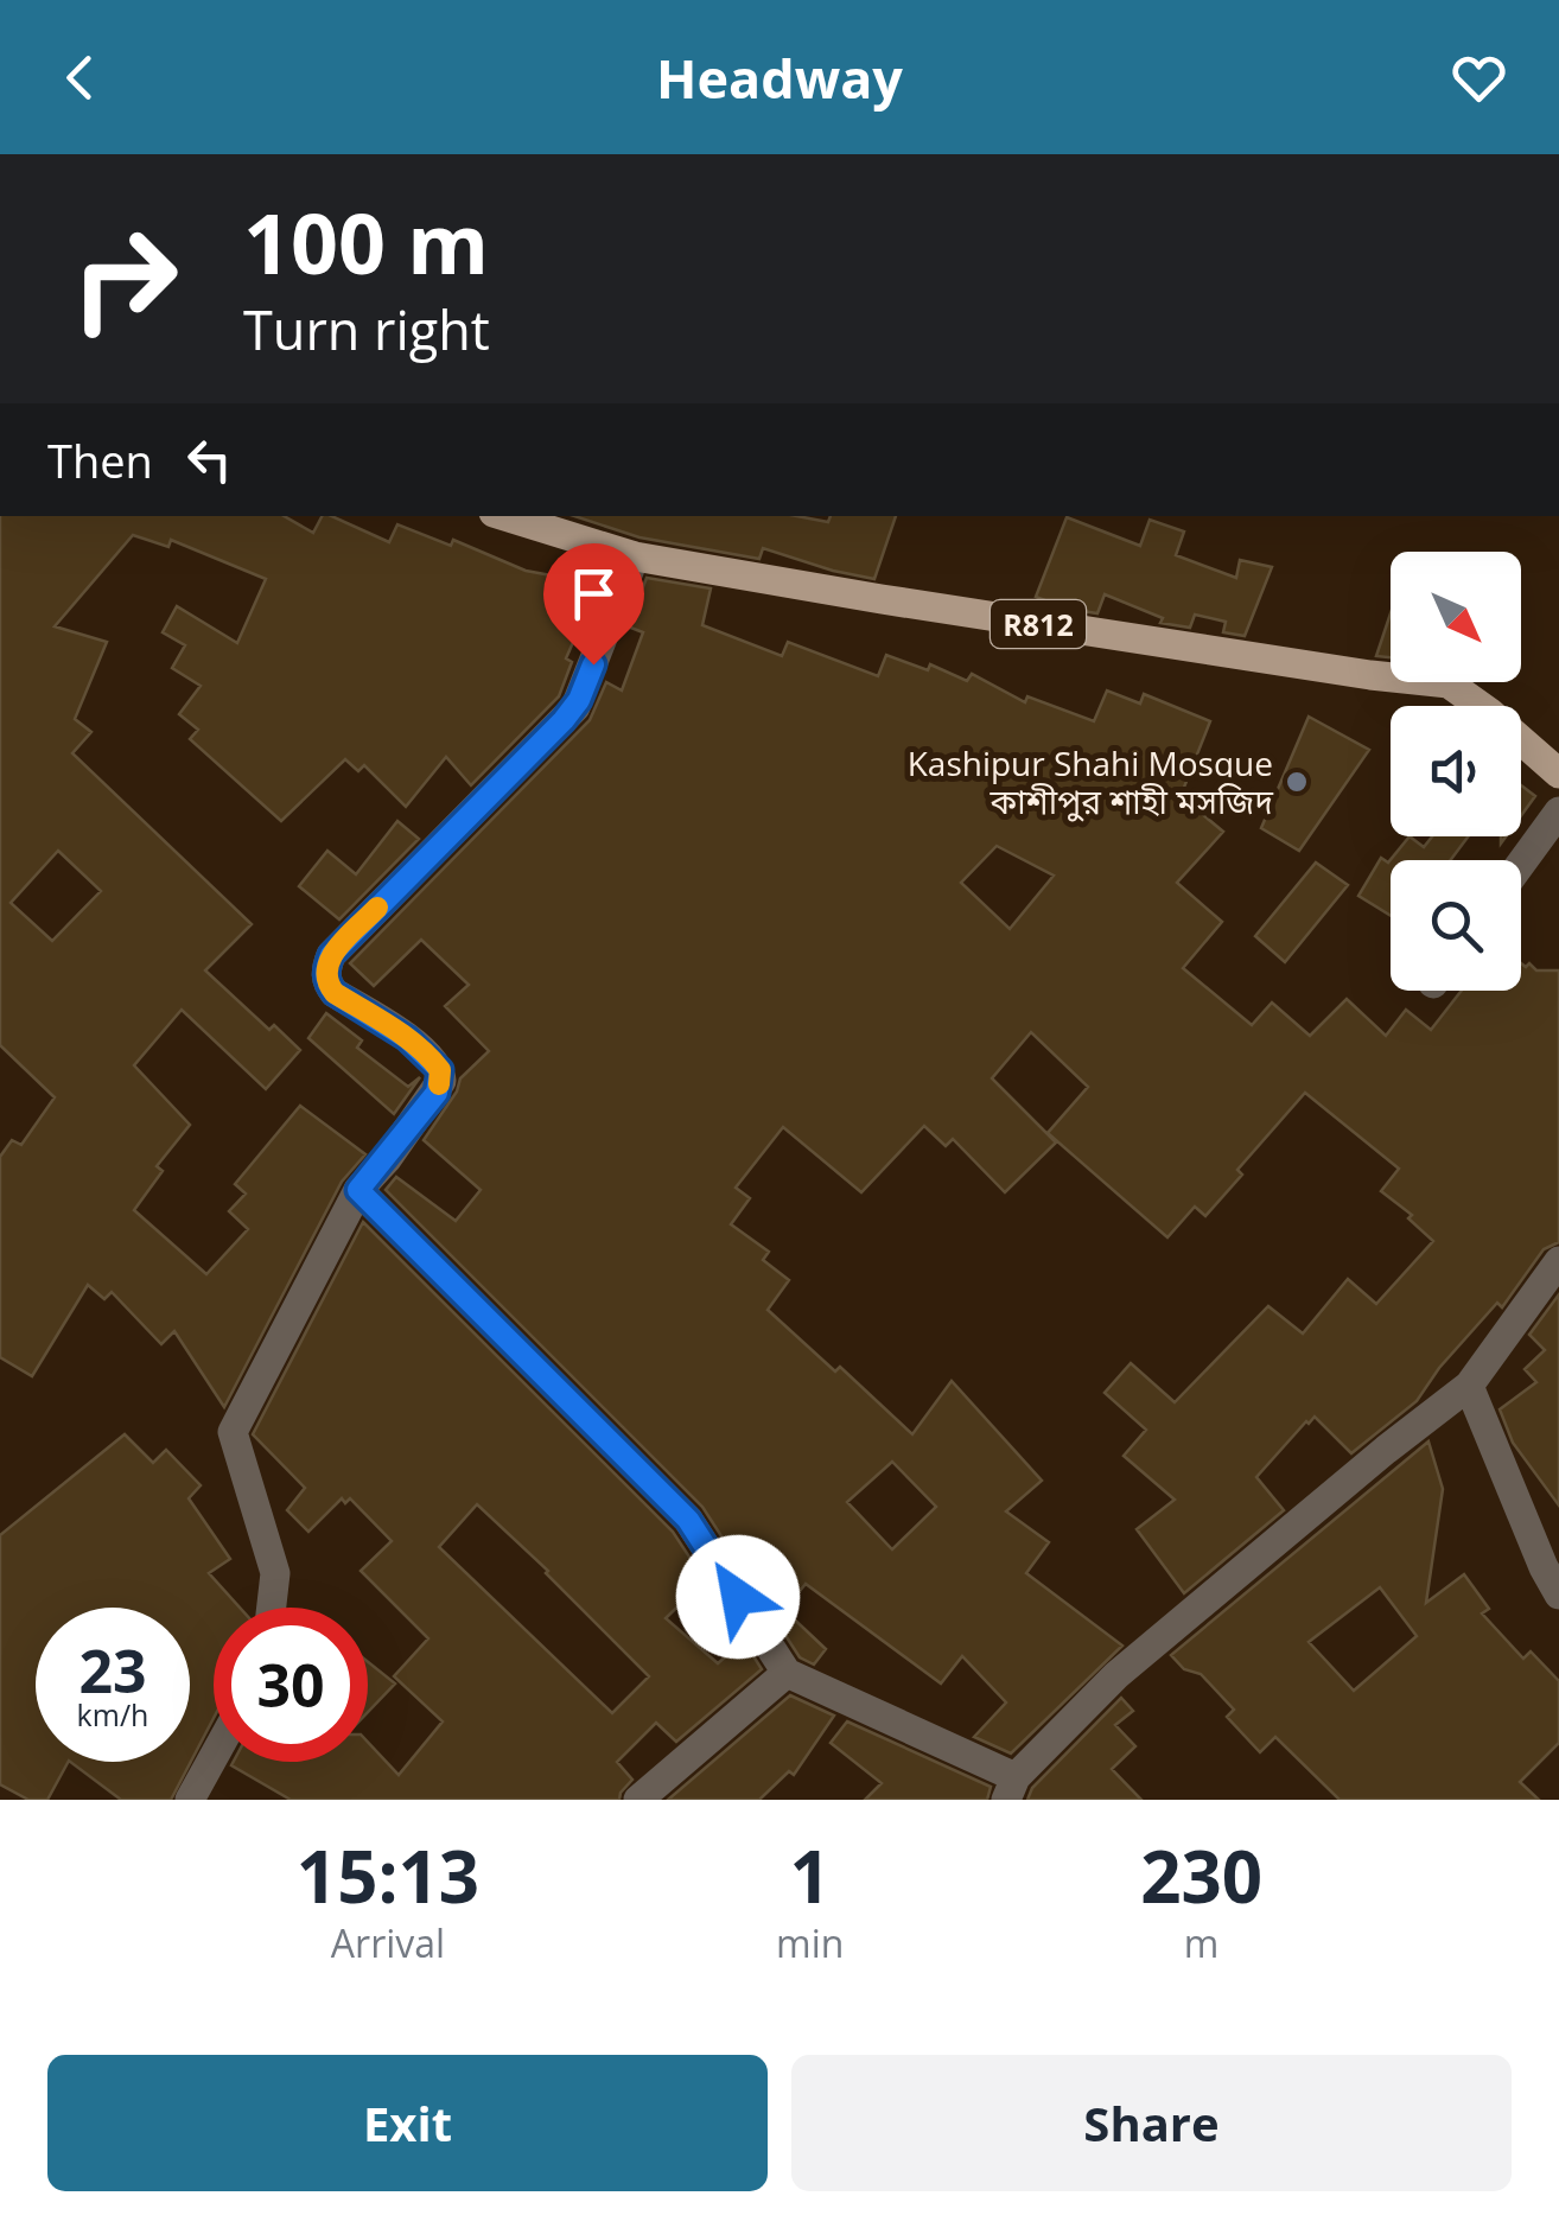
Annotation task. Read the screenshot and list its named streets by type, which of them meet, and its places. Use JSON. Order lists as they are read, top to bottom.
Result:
{
  "streets": {
    "main road": ["R812"]
  },
  "places": ["Kashipur Shahi Mosque কাশীপুর শাহী মসজিদ"],
  "north": "bottom right",
  "page": {
    "header": "Headway",
    "turn": ["100 m", "Turn right"],
    "then": "Then",
    "speed": "23 km/h",
    "limit": "30",
    "eta": [
      "15:13",
      "Arrival",
      "1",
      "min",
      "230",
      "m"
    ],
    "buttons": ["Exit", "Share"]
  }
}
